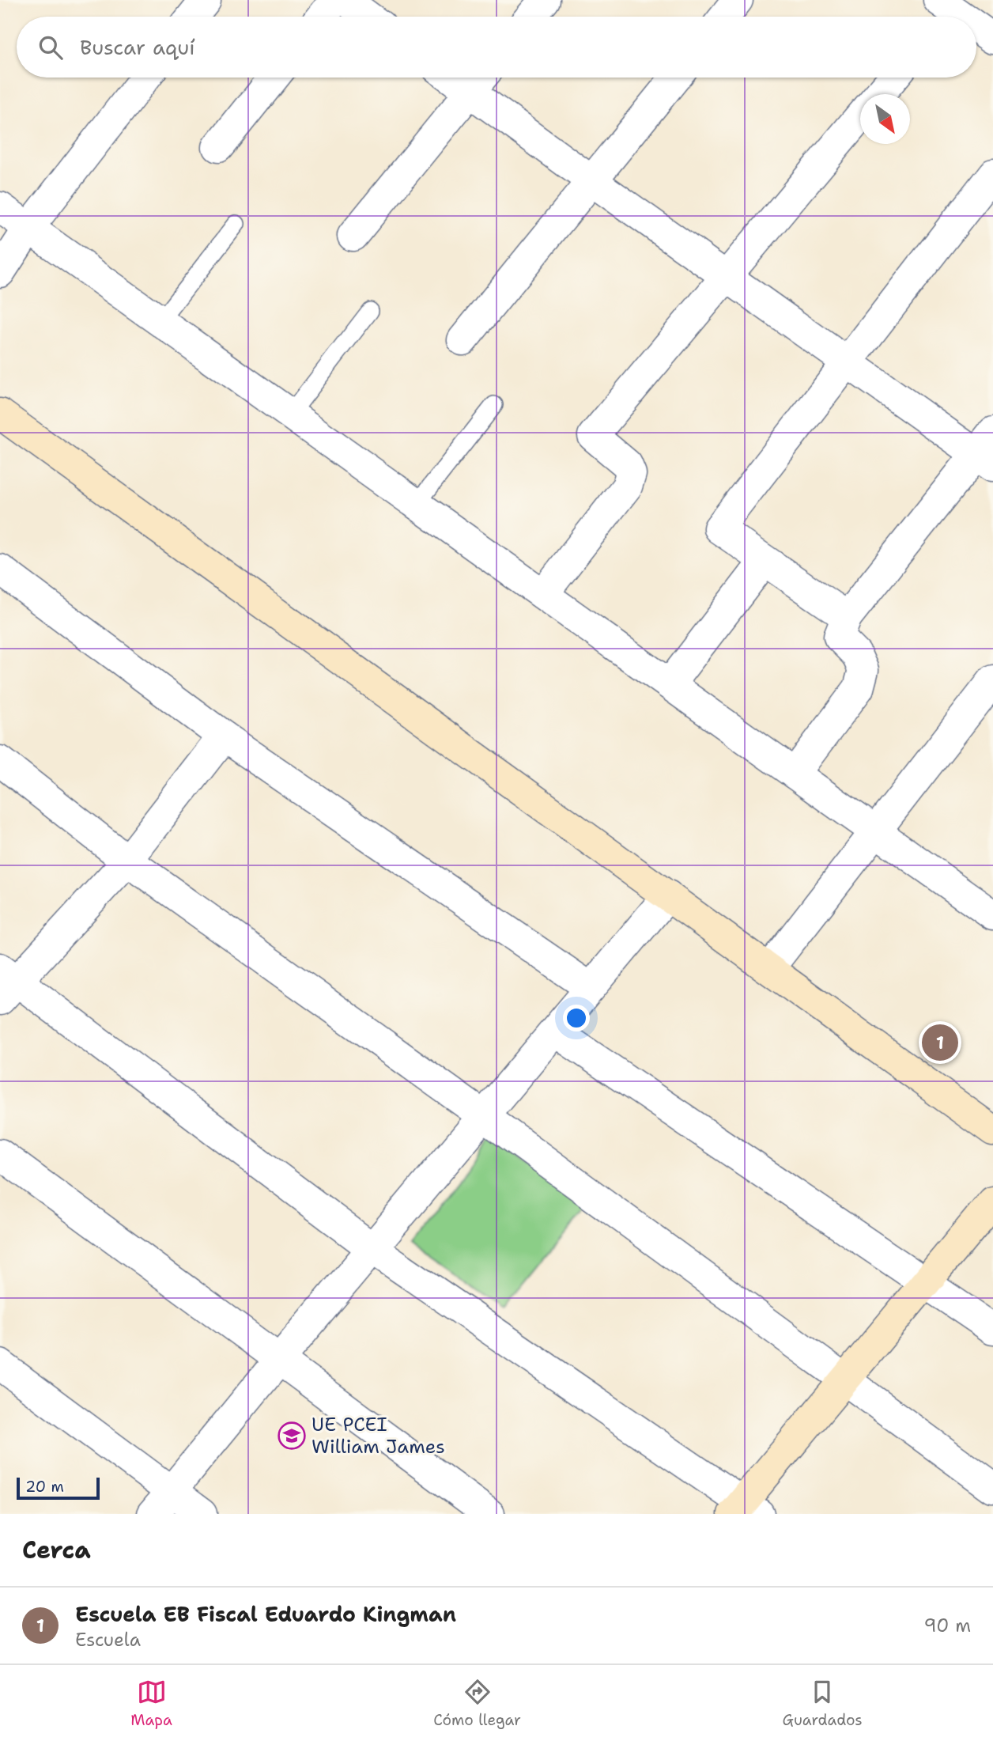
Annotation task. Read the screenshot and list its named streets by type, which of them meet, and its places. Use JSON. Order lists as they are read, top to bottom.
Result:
{
  "places": {
    "school or university": ["UE PCEI William James"]
  },
  "scale_bar": "20 m",
  "north": "bottom right",
  "page": {
    "search": "Buscar aquí",
    "pins": "1",
    "scale": "20 m",
    "heading": "Cerca",
    "list": [
      {
        "mark": "1",
        "name": "Escuela EB Fiscal Eduardo Kingman",
        "note": "Escuela",
        "value": "90 m"
      }
    ],
    "nav": ["Mapa", "Cómo llegar", "Guardados"]
  }
}
